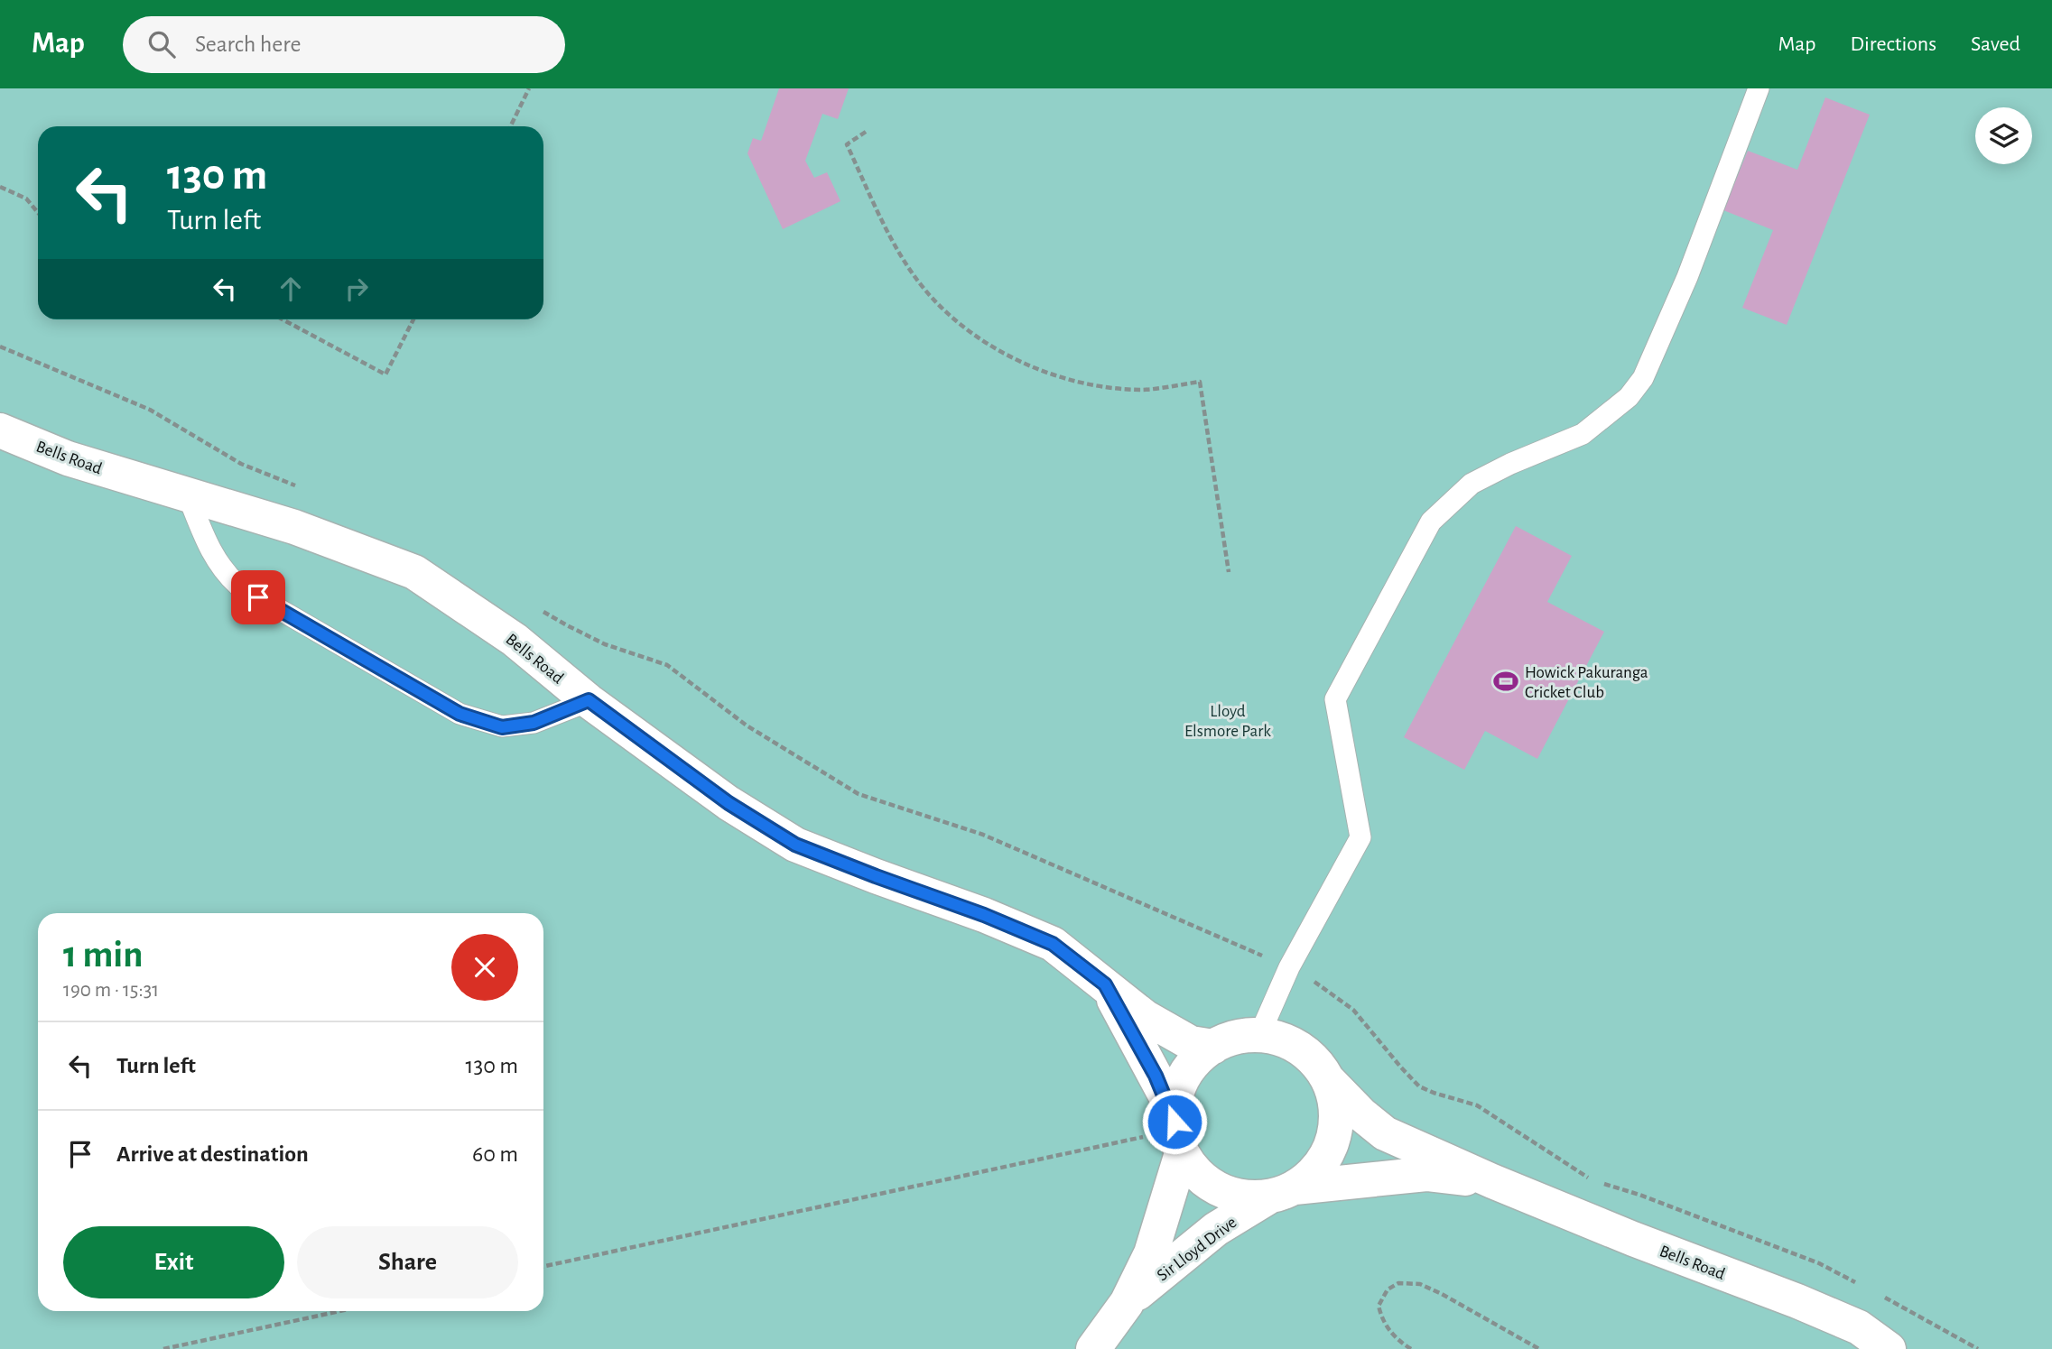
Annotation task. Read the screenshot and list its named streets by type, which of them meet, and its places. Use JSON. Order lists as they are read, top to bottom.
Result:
{
  "streets": {
    "street": ["Bells Road", "Sir Lloyd Drive"]
  },
  "crossings": [
    ["Bells Road", "Sir Lloyd Drive"]
  ],
  "parks": ["Lloyd Elsmore Park"],
  "places": {
    "sports": ["Howick Pakuranga Cricket Club"]
  },
  "page": {
    "header": "Map",
    "search": "Search here",
    "nav": ["Map", "Directions", "Saved"],
    "turn": ["130 m", "Turn left"],
    "heading": ["1 min", "190 m · 15:31"],
    "list": [
      {
        "name": "Turn left",
        "value": "130 m"
      },
      {
        "name": "Arrive at destination",
        "value": "60 m"
      }
    ],
    "buttons": ["Exit", "Share"]
  }
}
